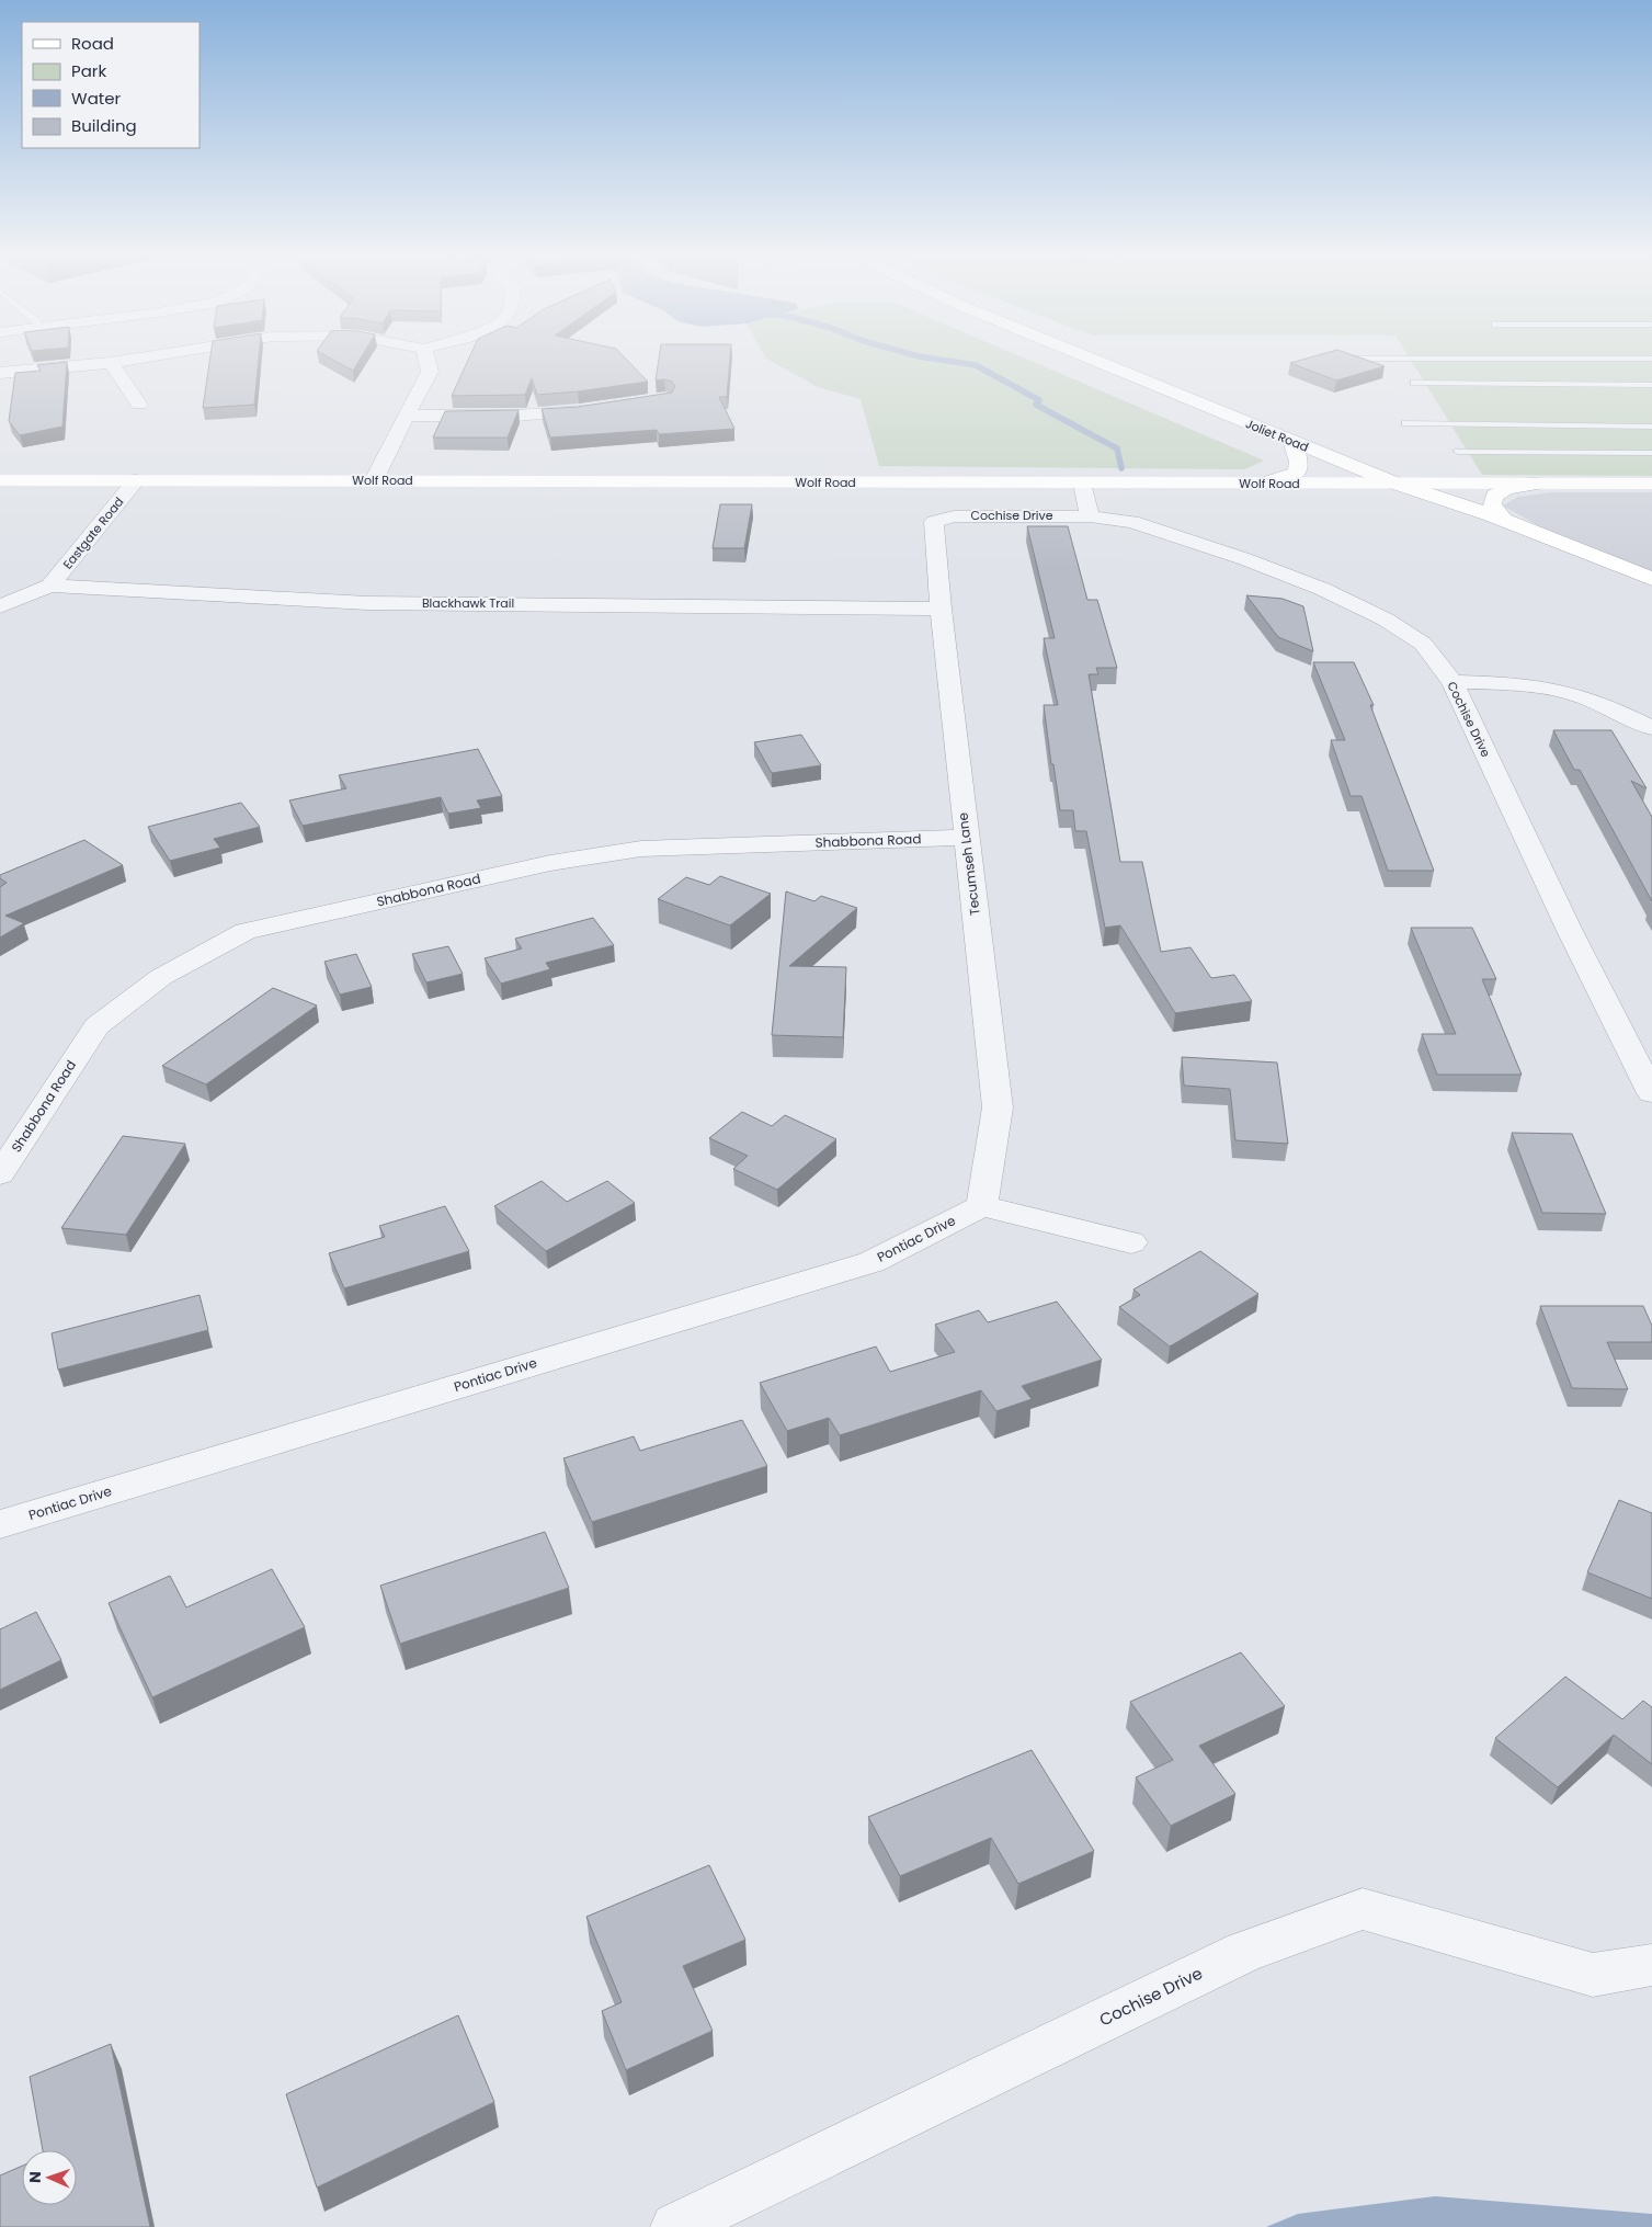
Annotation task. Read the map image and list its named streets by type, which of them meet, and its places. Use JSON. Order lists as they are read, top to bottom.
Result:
{
  "streets": {
    "main road": ["Joliet Road", "Wolf Road"],
    "street": [
      "Cochise Drive",
      "Eastgate Road",
      "Blackhawk Trail",
      "Shabbona Road",
      "Tecumseh Lane",
      "Pontiac Drive"
    ]
  },
  "crossings": [
    ["Joliet Road", "Wolf Road"],
    ["Wolf Road", "Eastgate Road"],
    ["Cochise Drive", "Tecumseh Lane"],
    ["Eastgate Road", "Blackhawk Trail"],
    ["Blackhawk Trail", "Tecumseh Lane"],
    ["Shabbona Road", "Tecumseh Lane"],
    ["Tecumseh Lane", "Pontiac Drive"]
  ],
  "legend": [
    "Road",
    "Park",
    "Water",
    "Building"
  ],
  "north": "left"
}
